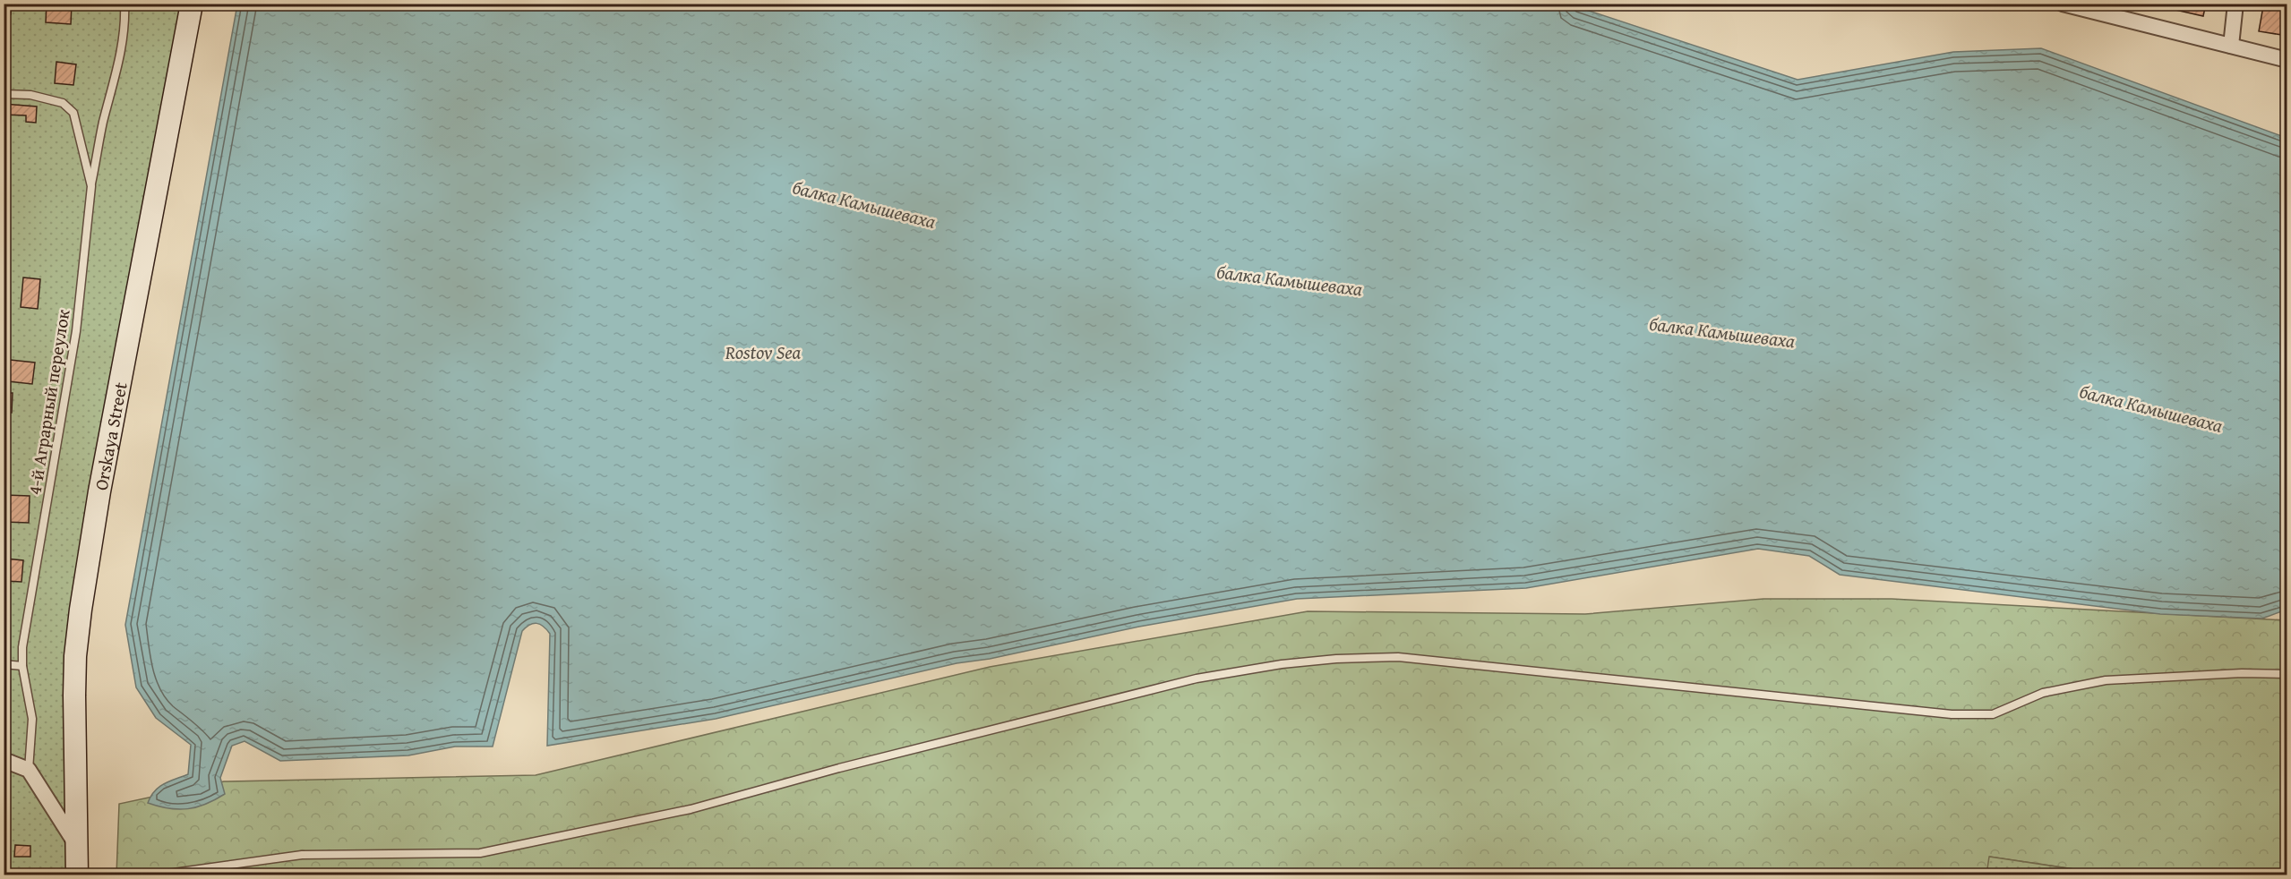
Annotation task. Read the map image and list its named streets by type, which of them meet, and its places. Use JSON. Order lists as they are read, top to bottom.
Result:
{
  "streets": {
    "main road": ["Orskaya Street"],
    "lane": ["4-й Аграрный переулок"]
  },
  "water": ["балка Камышеваха", "Rostov Sea"]
}
